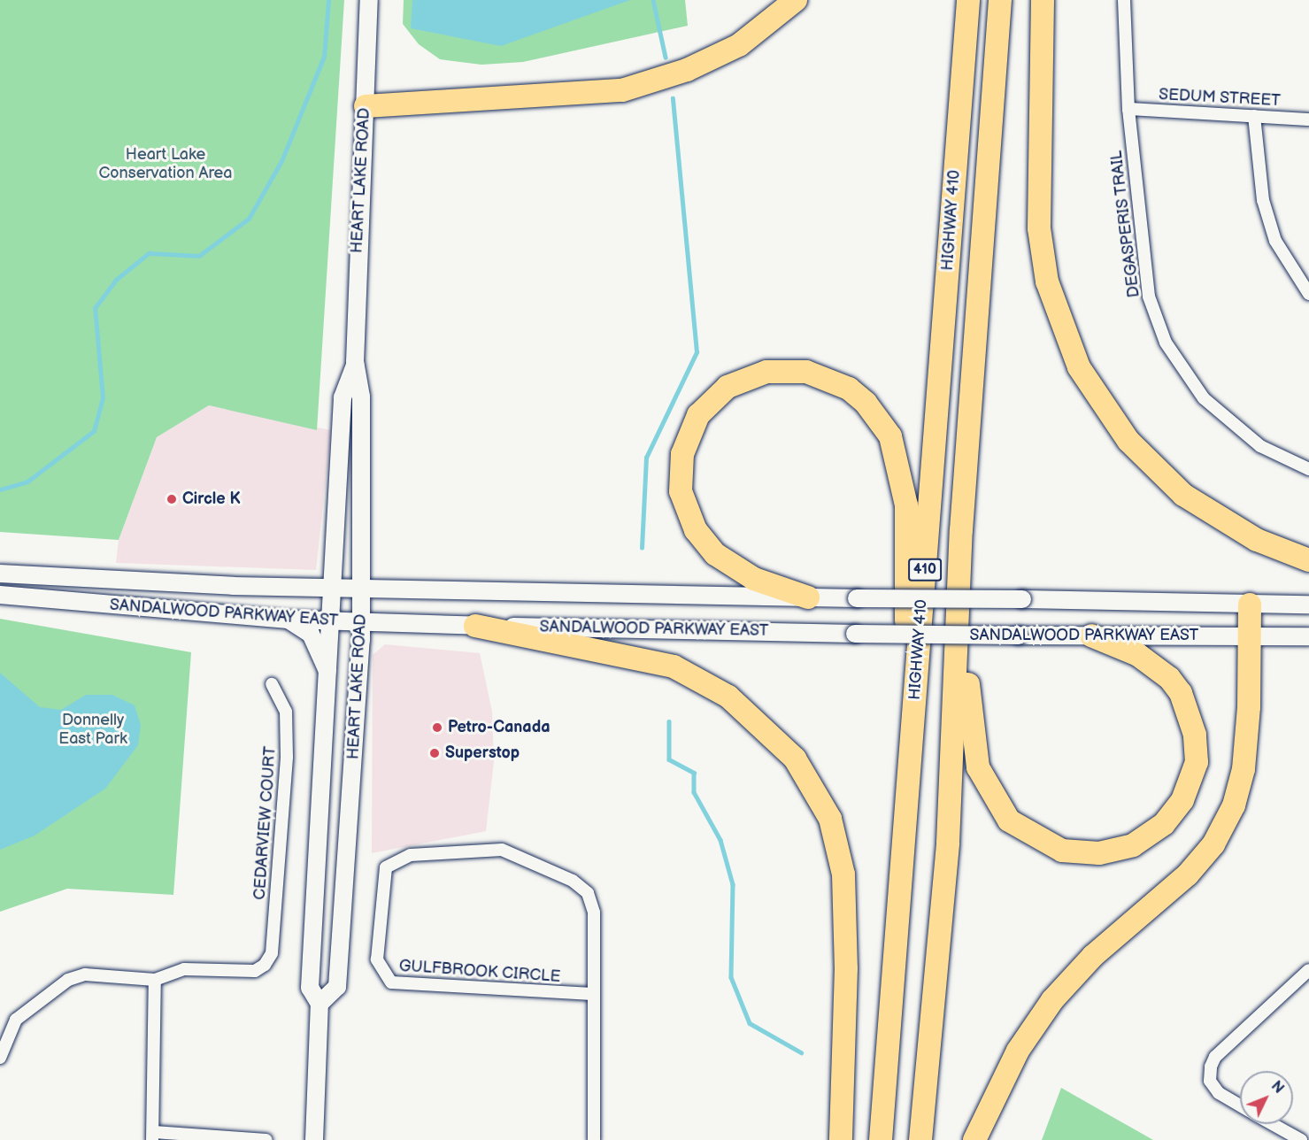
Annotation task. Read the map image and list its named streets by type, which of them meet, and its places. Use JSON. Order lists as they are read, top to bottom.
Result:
{
  "streets": {
    "highway": ["HIGHWAY 410", "410"],
    "main road": ["HEART LAKE ROAD", "SANDALWOOD PARKWAY EAST"],
    "street": [
      "SEDUM STREET",
      "DEGASPERIS TRAIL",
      "CEDARVIEW COURT",
      "GULFBROOK CIRCLE"
    ]
  },
  "crossings": [
    ["SEDUM STREET", "DEGASPERIS TRAIL"],
    ["HEART LAKE ROAD", "SANDALWOOD PARKWAY EAST"]
  ],
  "parks": ["Heart Lake Conservation Area", "Donnelly East Park"],
  "places": ["Circle K", "Petro-Canada", "Superstop"],
  "north": "top right"
}
